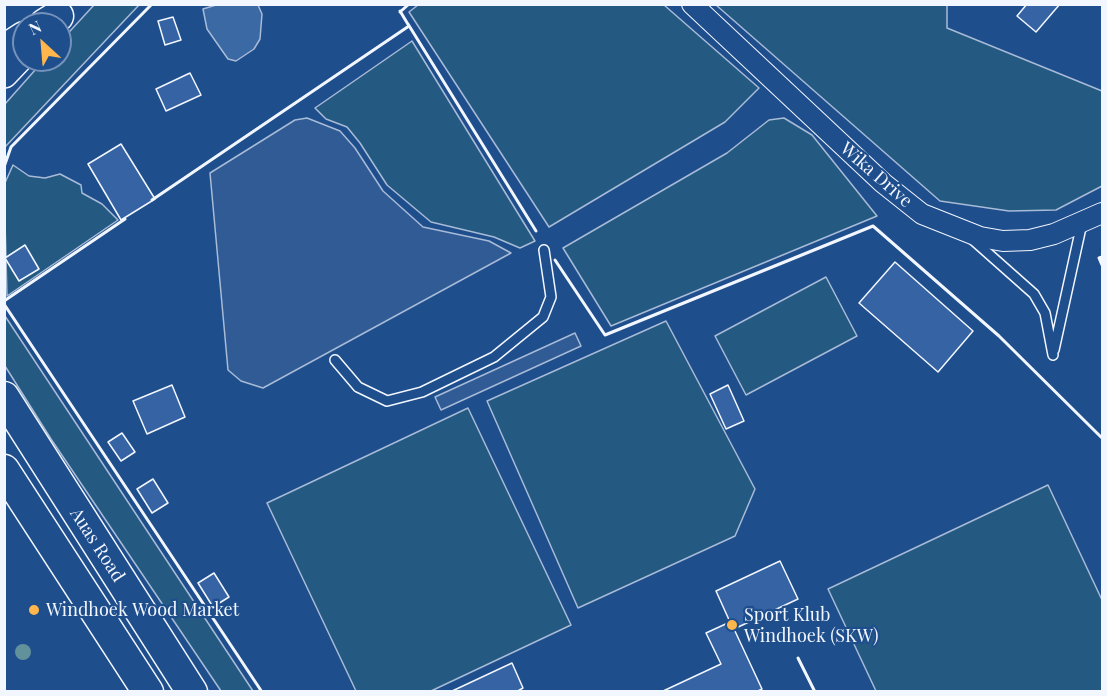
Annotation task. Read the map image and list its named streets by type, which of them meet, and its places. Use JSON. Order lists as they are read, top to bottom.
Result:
{
  "streets": {
    "main road": ["Auas Road"],
    "street": ["Wika Drive"]
  },
  "places": ["Windhoek Wood Market", "Sport Klub Windhoek (SKW)"],
  "north": "top left"
}
